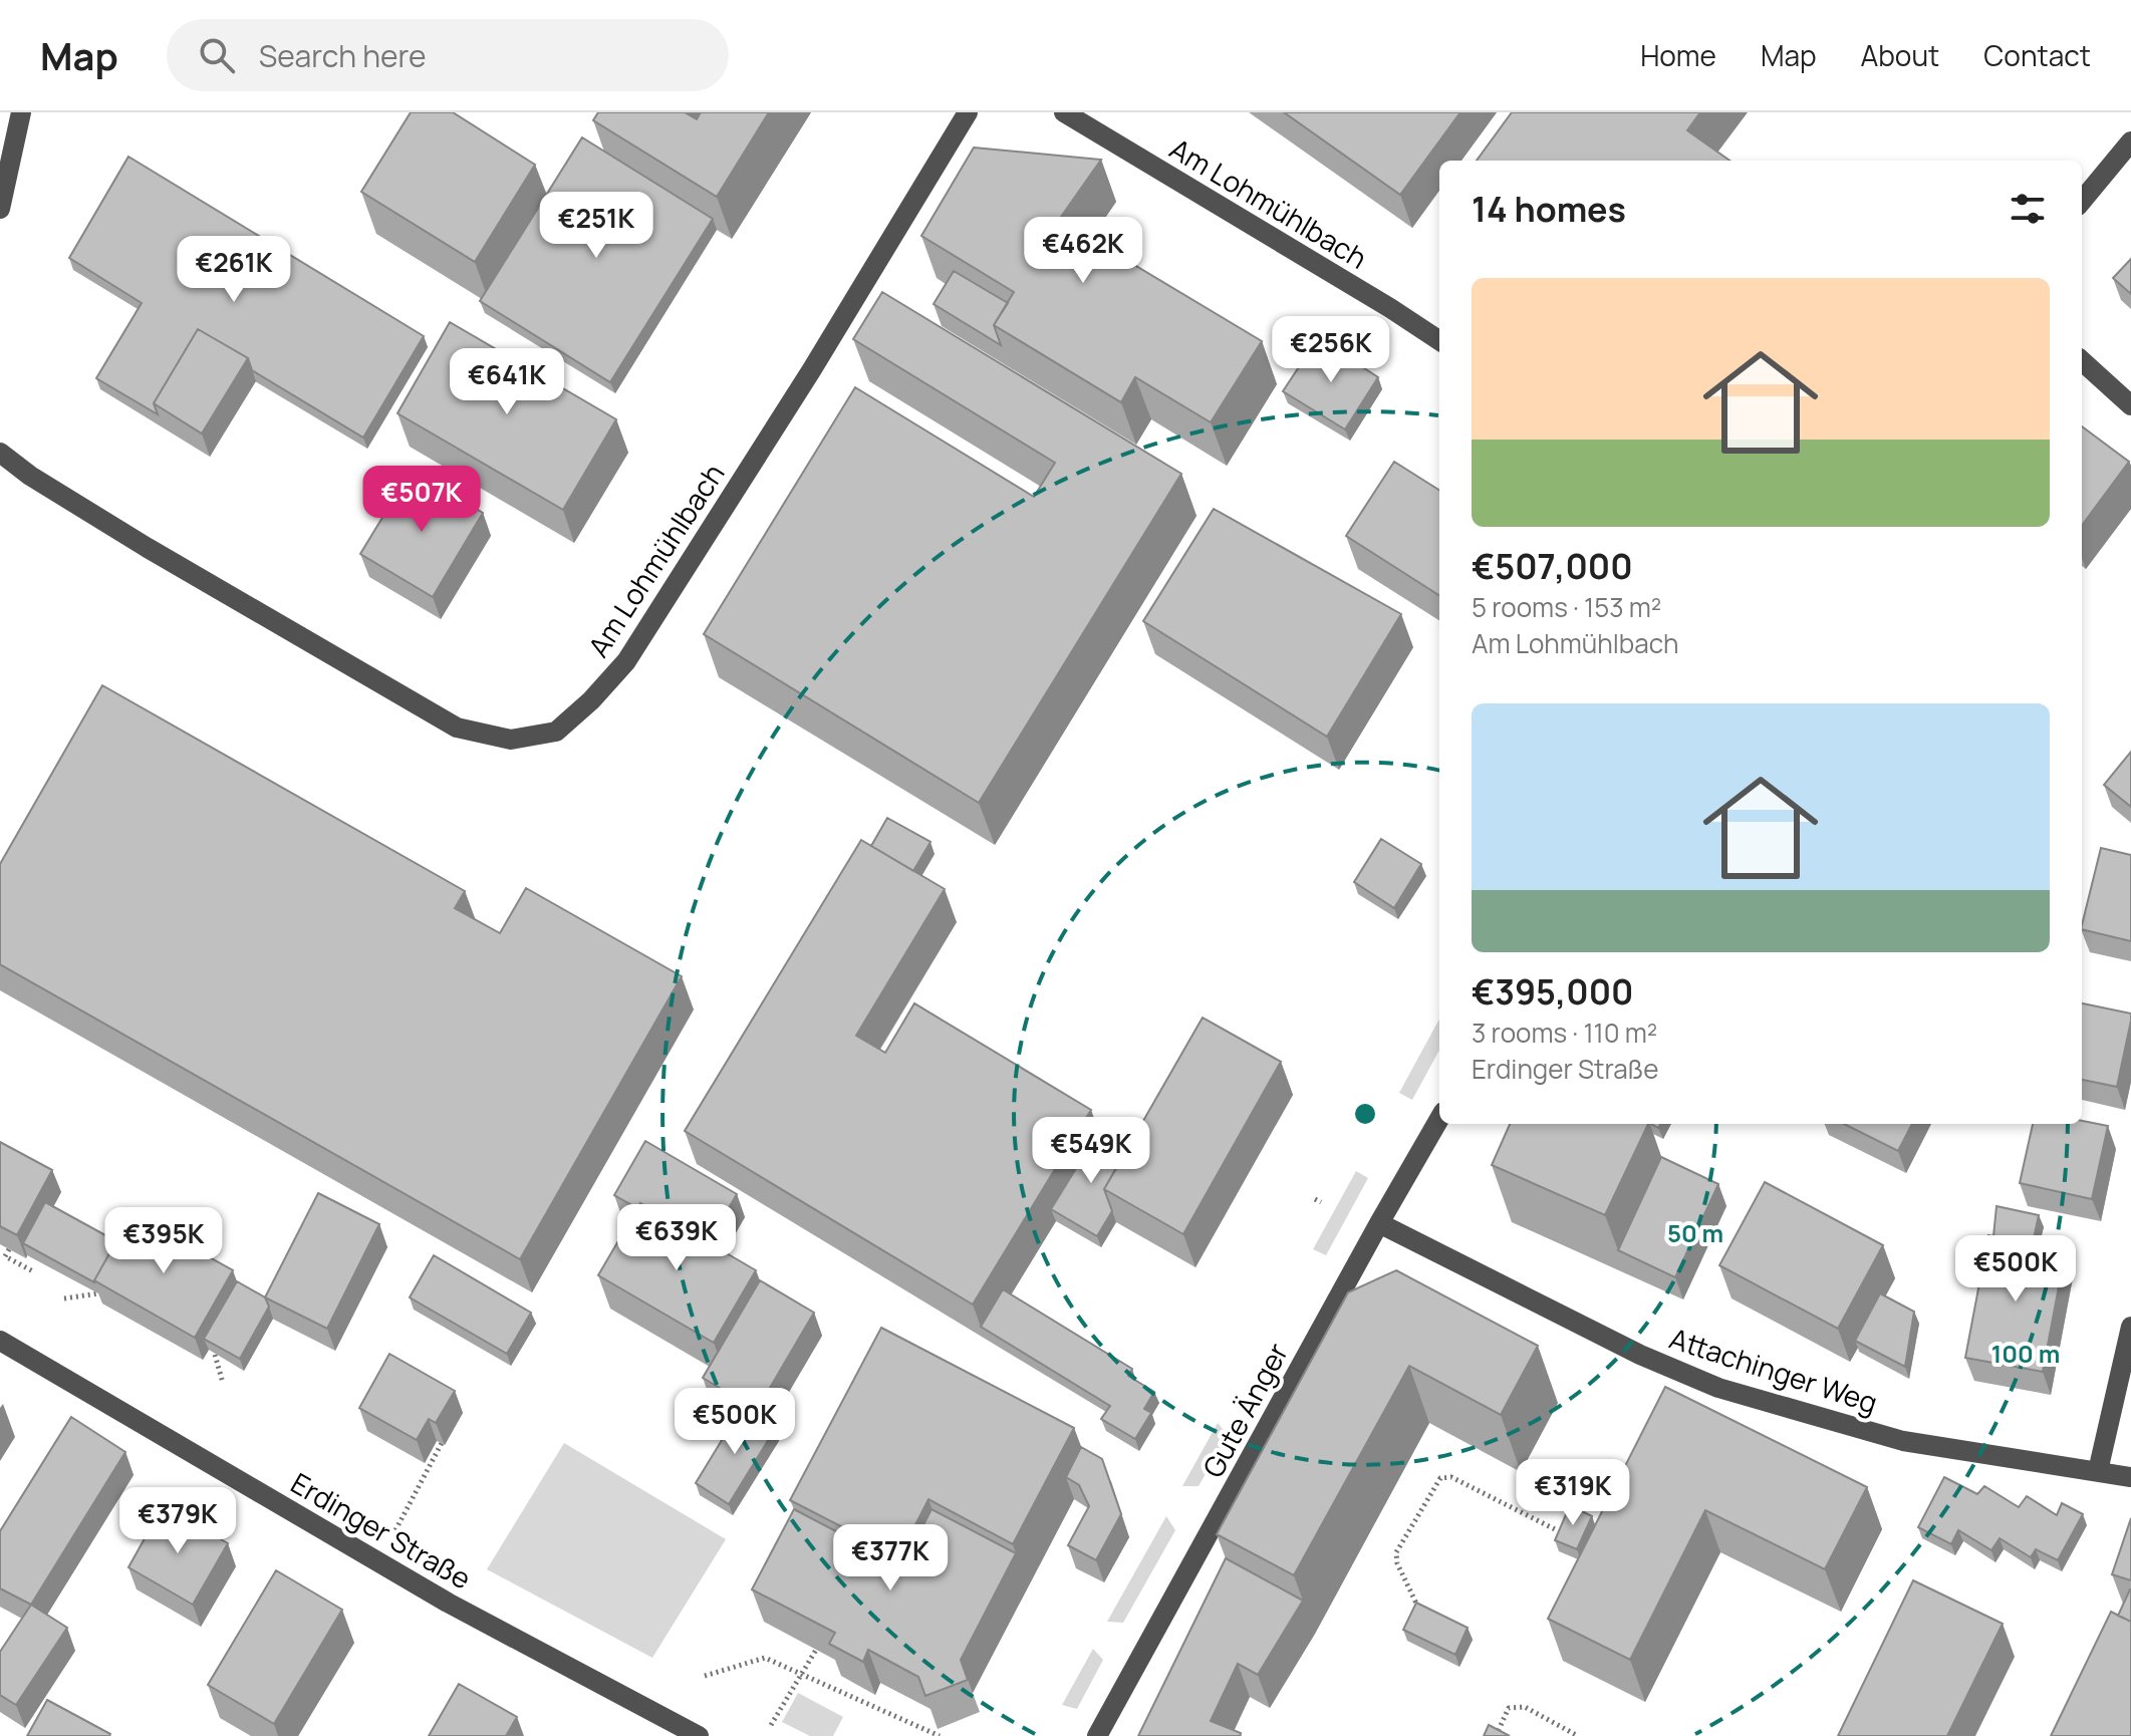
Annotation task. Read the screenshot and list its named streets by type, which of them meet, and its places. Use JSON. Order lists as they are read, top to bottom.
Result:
{
  "streets": {
    "street": [
      "Am Lohmühlbach",
      "Attachinger Weg",
      "Gute Änger",
      "Erdinger Straße"
    ]
  },
  "crossings": [
    ["Attachinger Weg", "Gute Änger"]
  ],
  "page": {
    "header": "Map",
    "search": "Search here",
    "nav": [
      "Home",
      "Map",
      "About",
      "Contact"
    ],
    "heading": "14 homes",
    "price": [
      "€251K",
      "€462K",
      "€261K",
      "€256K",
      "€641K",
      "€507K",
      "€549K",
      "€639K",
      "€395K",
      "€500K",
      "€500K",
      "€319K",
      "€379K",
      "€377K"
    ],
    "list": [
      {
        "name": "€507,000",
        "note": "5 rooms · 153 m² · Am Lohmühlbach"
      },
      {
        "name": "€395,000",
        "note": "3 rooms · 110 m² · Erdinger Straße"
      }
    ]
  },
  "rings": ["50 m", "100 m"]
}
